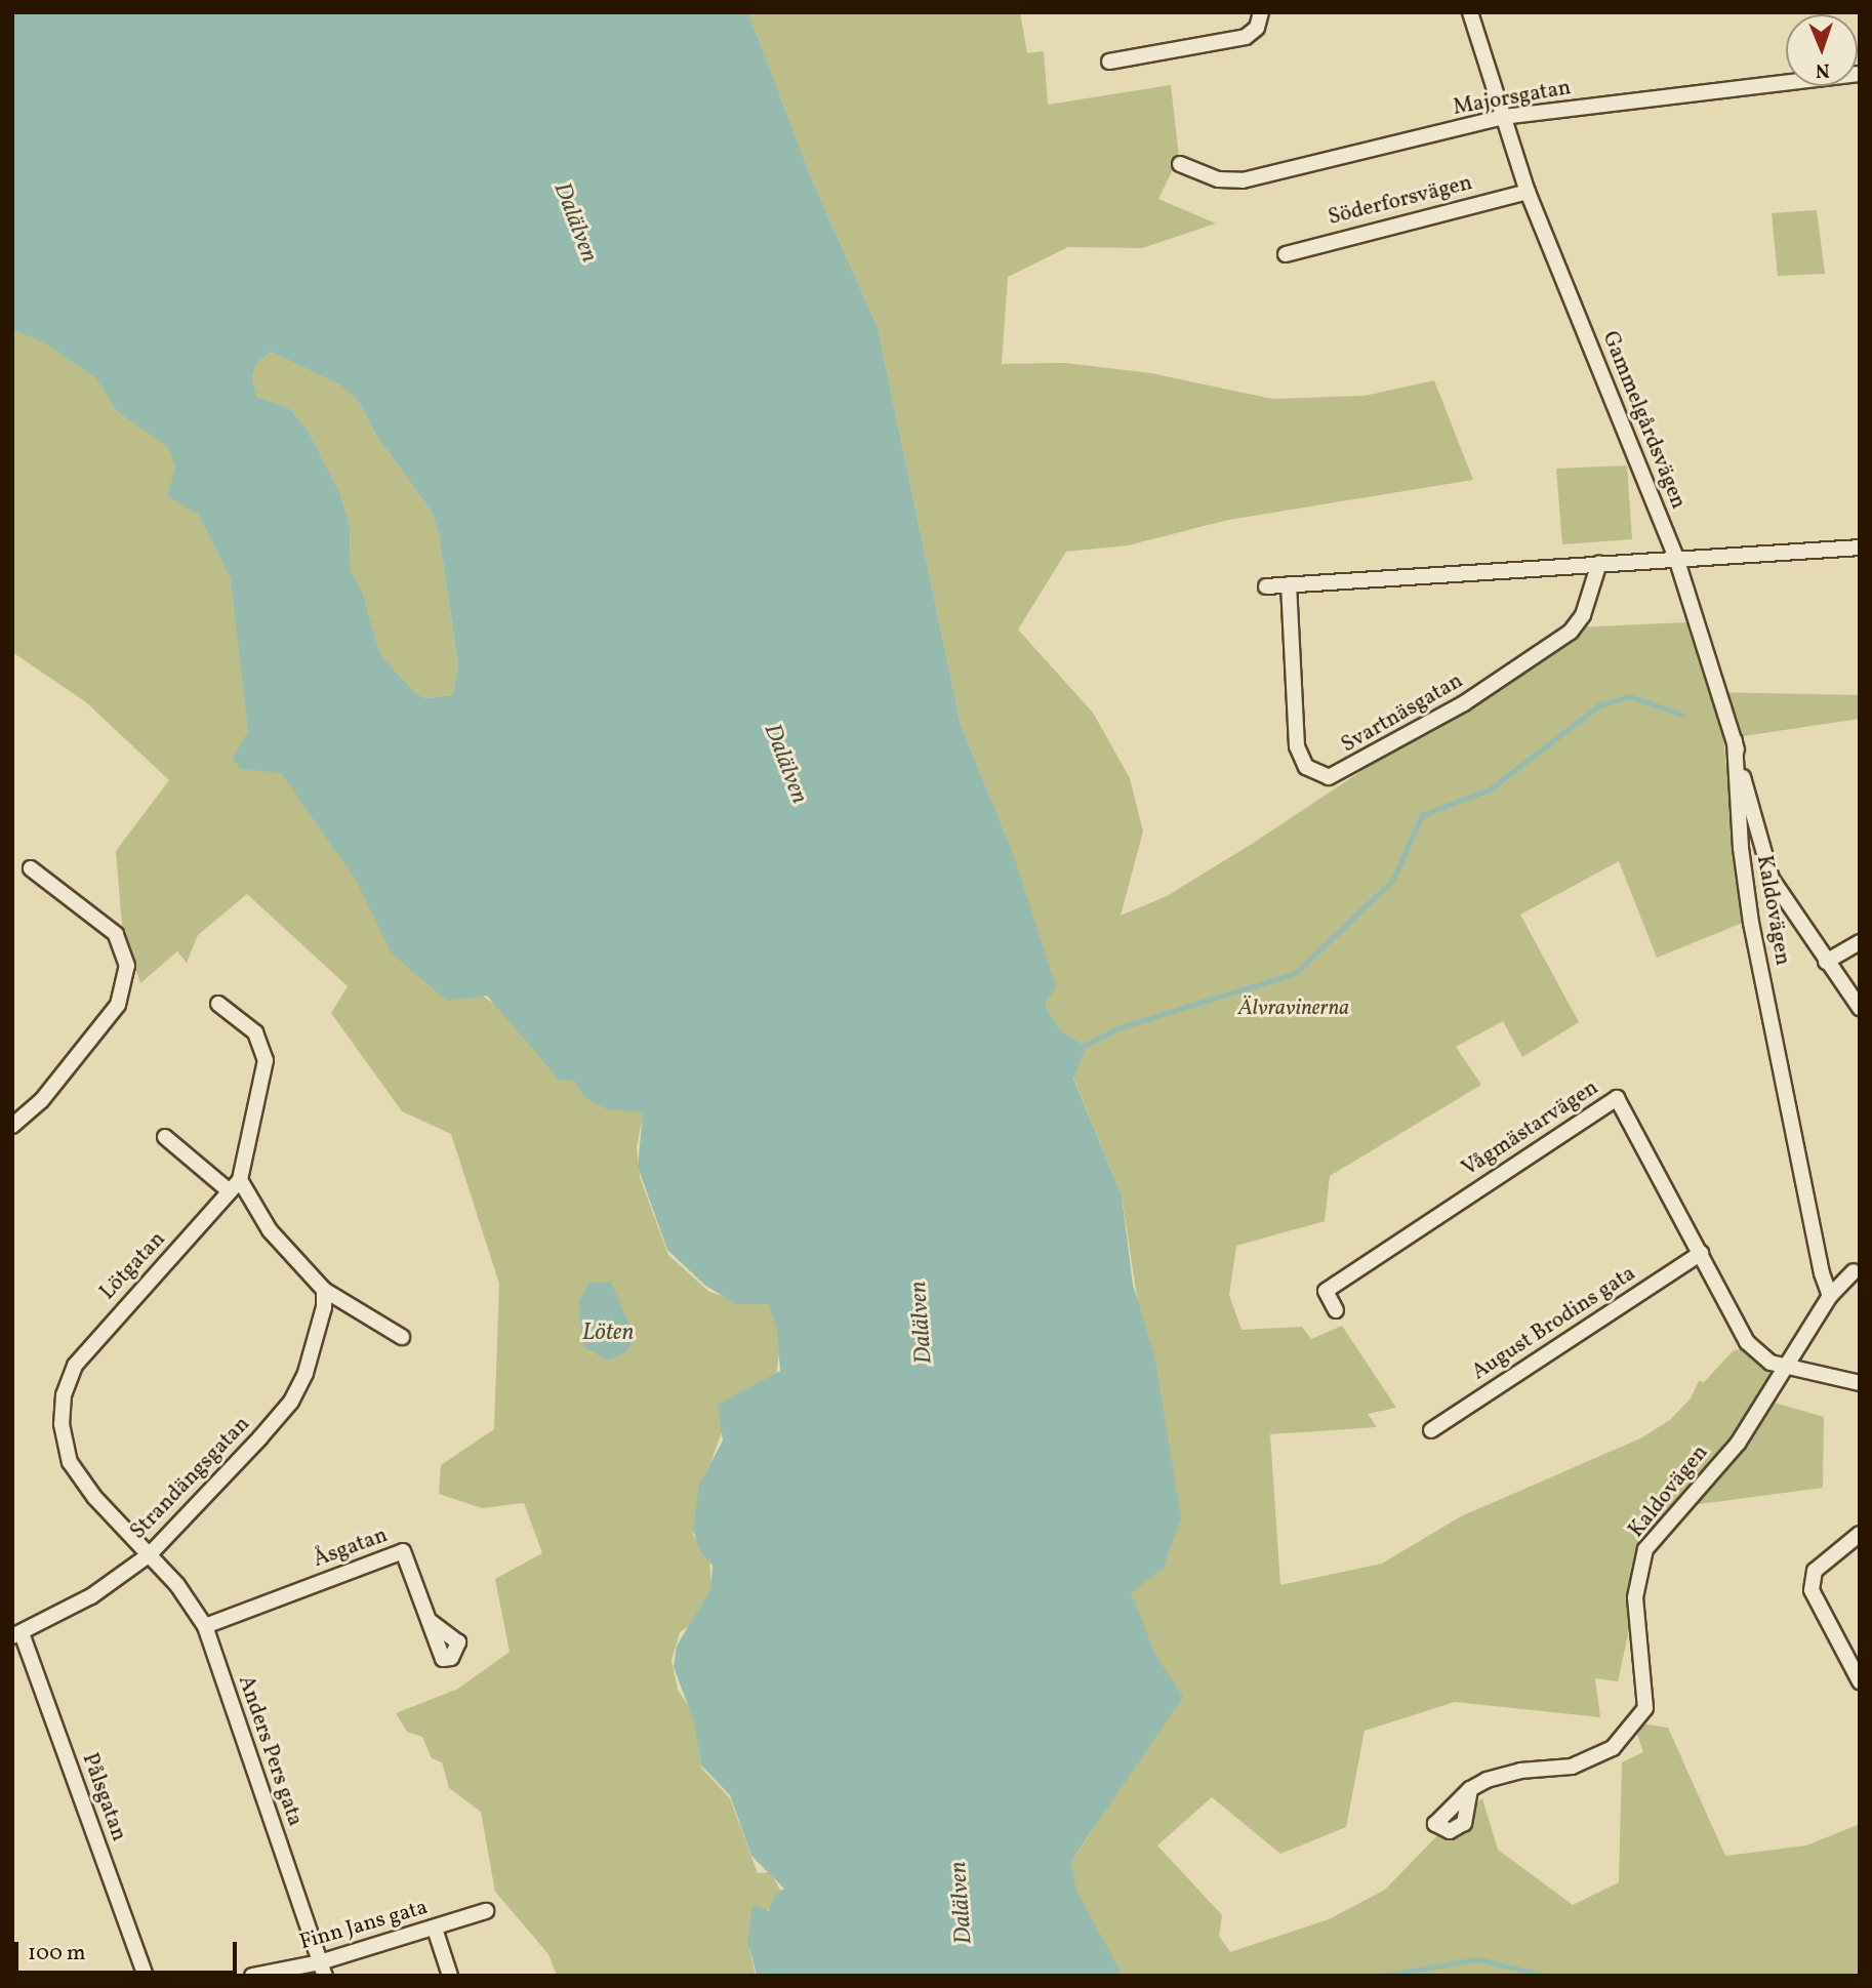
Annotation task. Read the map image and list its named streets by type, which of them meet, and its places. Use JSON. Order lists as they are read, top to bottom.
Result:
{
  "streets": {
    "street": [
      "Majorsgatan",
      "Söderforsvägen",
      "Gammelgårdsvägen",
      "Svartnäsgatan",
      "Kaldovägen",
      "Vågmästarvägen",
      "Lötgatan",
      "August Brodins gata",
      "Strandängsgatan",
      "Åsgatan",
      "Anders Pers gata",
      "Pålsgatan",
      "Finn Jans gata"
    ]
  },
  "crossings": [
    ["Majorsgatan", "Gammelgårdsvägen"],
    ["Söderforsvägen", "Gammelgårdsvägen"],
    ["Gammelgårdsvägen", "Kaldovägen"],
    ["Kaldovägen", "Vågmästarvägen"],
    ["Vågmästarvägen", "August Brodins gata"],
    ["Lötgatan", "Strandängsgatan"],
    ["Lötgatan", "Anders Pers gata"],
    ["Strandängsgatan", "Anders Pers gata"],
    ["Strandängsgatan", "Pålsgatan"],
    ["Åsgatan", "Anders Pers gata"],
    ["Anders Pers gata", "Finn Jans gata"]
  ],
  "water": ["Dalälven", "Löten"],
  "parks": ["Älvravinerna"],
  "scale_bar": "100 m",
  "north": "bottom"
}
